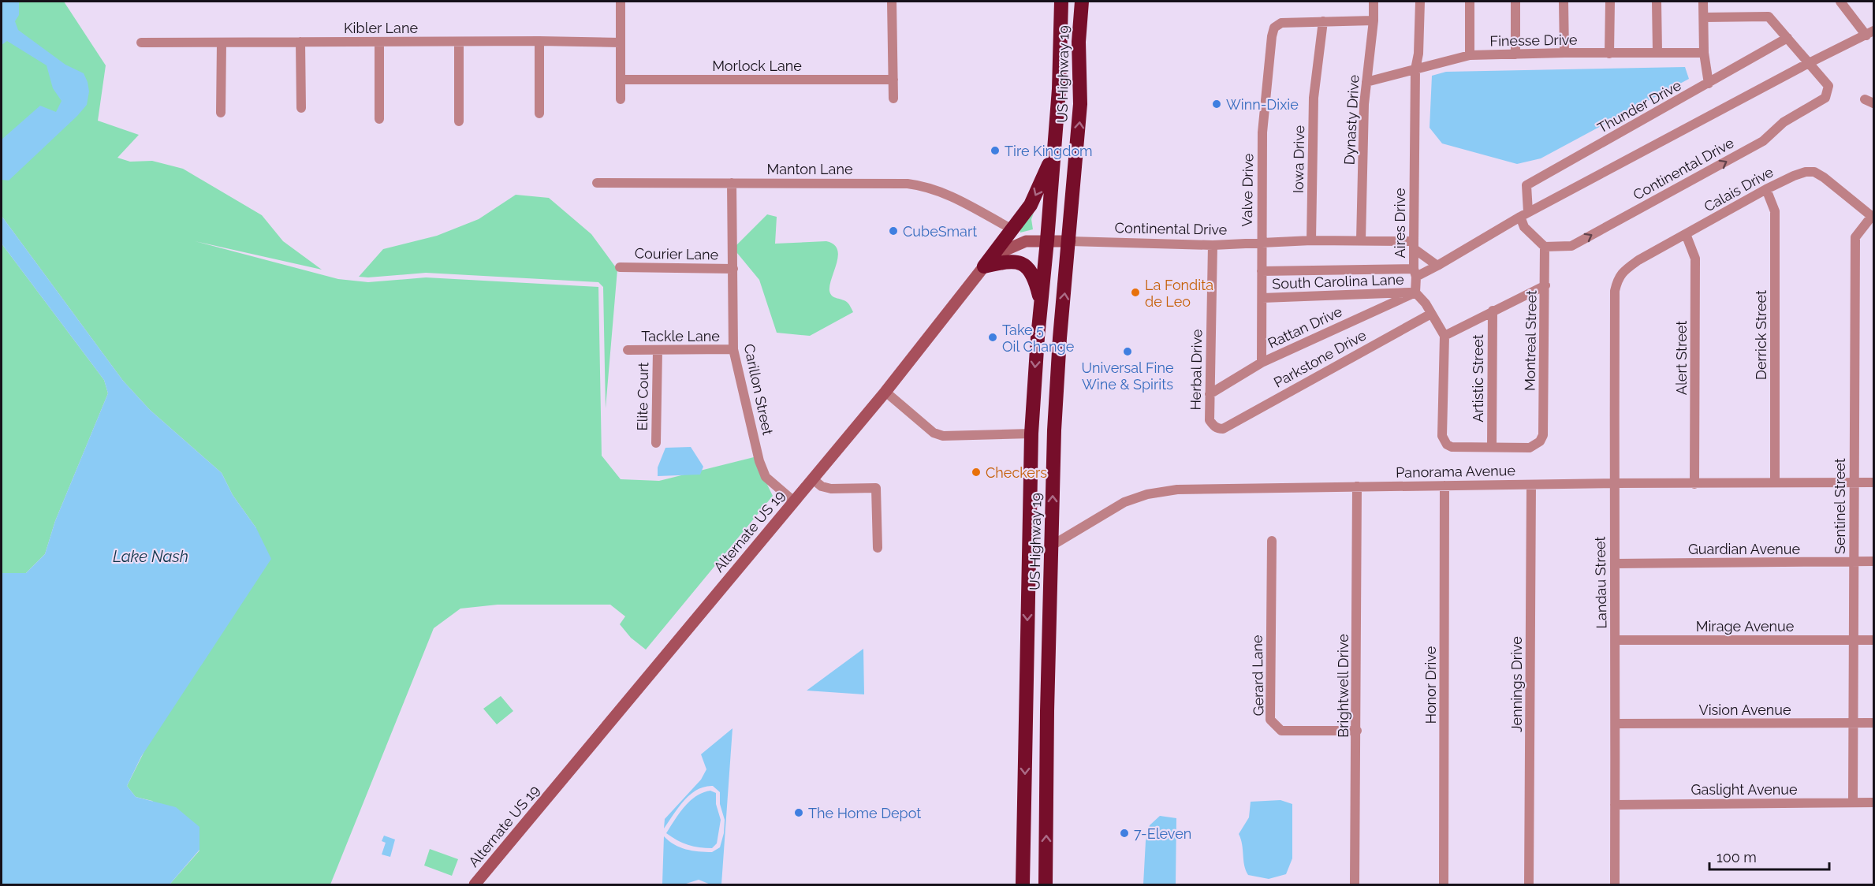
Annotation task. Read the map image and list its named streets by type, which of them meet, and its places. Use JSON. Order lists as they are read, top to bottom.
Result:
{
  "streets": {
    "highway": ["US Highway 19"],
    "main road": ["Alternate US 19"],
    "street": [
      "Kibler Lane",
      "Finesse Drive",
      "Morlock Lane",
      "Thunder Drive",
      "Dynasty Drive",
      "Iowa Drive",
      "Manton Lane",
      "Continental Drive",
      "Calais Drive",
      "Valve Drive",
      "Aires Drive",
      "Courier Lane",
      "South Carolina Lane",
      "Rattan Drive",
      "Derrick Street",
      "Tackle Lane",
      "Montreal Street",
      "Alert Street",
      "Parkstone Drive",
      "Herbal Drive",
      "Artistic Street",
      "Carillon Street",
      "Elite Court",
      "Panorama Avenue",
      "Sentinel Street",
      "Guardian Avenue",
      "Landau Street",
      "Mirage Avenue",
      "Gerard Lane",
      "Jennings Drive",
      "Honor Drive",
      "Brightwell Drive",
      "Vision Avenue",
      "Gaslight Avenue"
    ]
  },
  "crossings": [
    ["Finesse Drive", "Dynasty Drive"],
    ["Finesse Drive", "Aires Drive"],
    ["US Highway 19", "Continental Drive"],
    ["US Highway 19", "Panorama Avenue"],
    ["US Highway 19", "Alternate US 19"],
    ["Dynasty Drive", "Continental Drive"],
    ["Iowa Drive", "Continental Drive"],
    ["Iowa Drive", "Valve Drive"],
    ["Manton Lane", "Carillon Street"],
    ["Continental Drive", "Valve Drive"],
    ["Continental Drive", "Aires Drive"],
    ["Continental Drive", "Montreal Street"],
    ["Continental Drive", "Herbal Drive"],
    ["Continental Drive", "Alternate US 19"],
    ["Calais Drive", "Derrick Street"],
    ["Calais Drive", "Alert Street"],
    ["Calais Drive", "Sentinel Street"],
    ["Calais Drive", "Landau Street"],
    ["Valve Drive", "South Carolina Lane"],
    ["Valve Drive", "Rattan Drive"],
    ["Aires Drive", "South Carolina Lane"],
    ["Aires Drive", "Rattan Drive"],
    ["Courier Lane", "Carillon Street"],
    ["South Carolina Lane", "Rattan Drive"],
    ["Rattan Drive", "Herbal Drive"],
    ["Derrick Street", "Panorama Avenue"],
    ["Tackle Lane", "Carillon Street"],
    ["Tackle Lane", "Elite Court"],
    ["Montreal Street", "Artistic Street"],
    ["Alert Street", "Panorama Avenue"],
    ["Parkstone Drive", "Herbal Drive"],
    ["Carillon Street", "Alternate US 19"],
    ["Panorama Avenue", "Sentinel Street"],
    ["Panorama Avenue", "Landau Street"],
    ["Panorama Avenue", "Jennings Drive"],
    ["Panorama Avenue", "Honor Drive"],
    ["Panorama Avenue", "Brightwell Drive"],
    ["Sentinel Street", "Guardian Avenue"],
    ["Sentinel Street", "Mirage Avenue"],
    ["Sentinel Street", "Vision Avenue"],
    ["Sentinel Street", "Gaslight Avenue"],
    ["Guardian Avenue", "Landau Street"],
    ["Landau Street", "Mirage Avenue"],
    ["Landau Street", "Vision Avenue"],
    ["Landau Street", "Gaslight Avenue"],
    ["Gerard Lane", "Brightwell Drive"]
  ],
  "water": ["Lake Nash"],
  "places": [
    "Winn-Dixie",
    "Tire Kingdom",
    "CubeSmart",
    "La Fondita de Leo",
    "Take 5 Oil Change",
    "Universal Fine Wine & Spirits",
    "Checkers",
    "The Home Depot",
    "7-Eleven"
  ],
  "scale_bar": "100 m"
}
